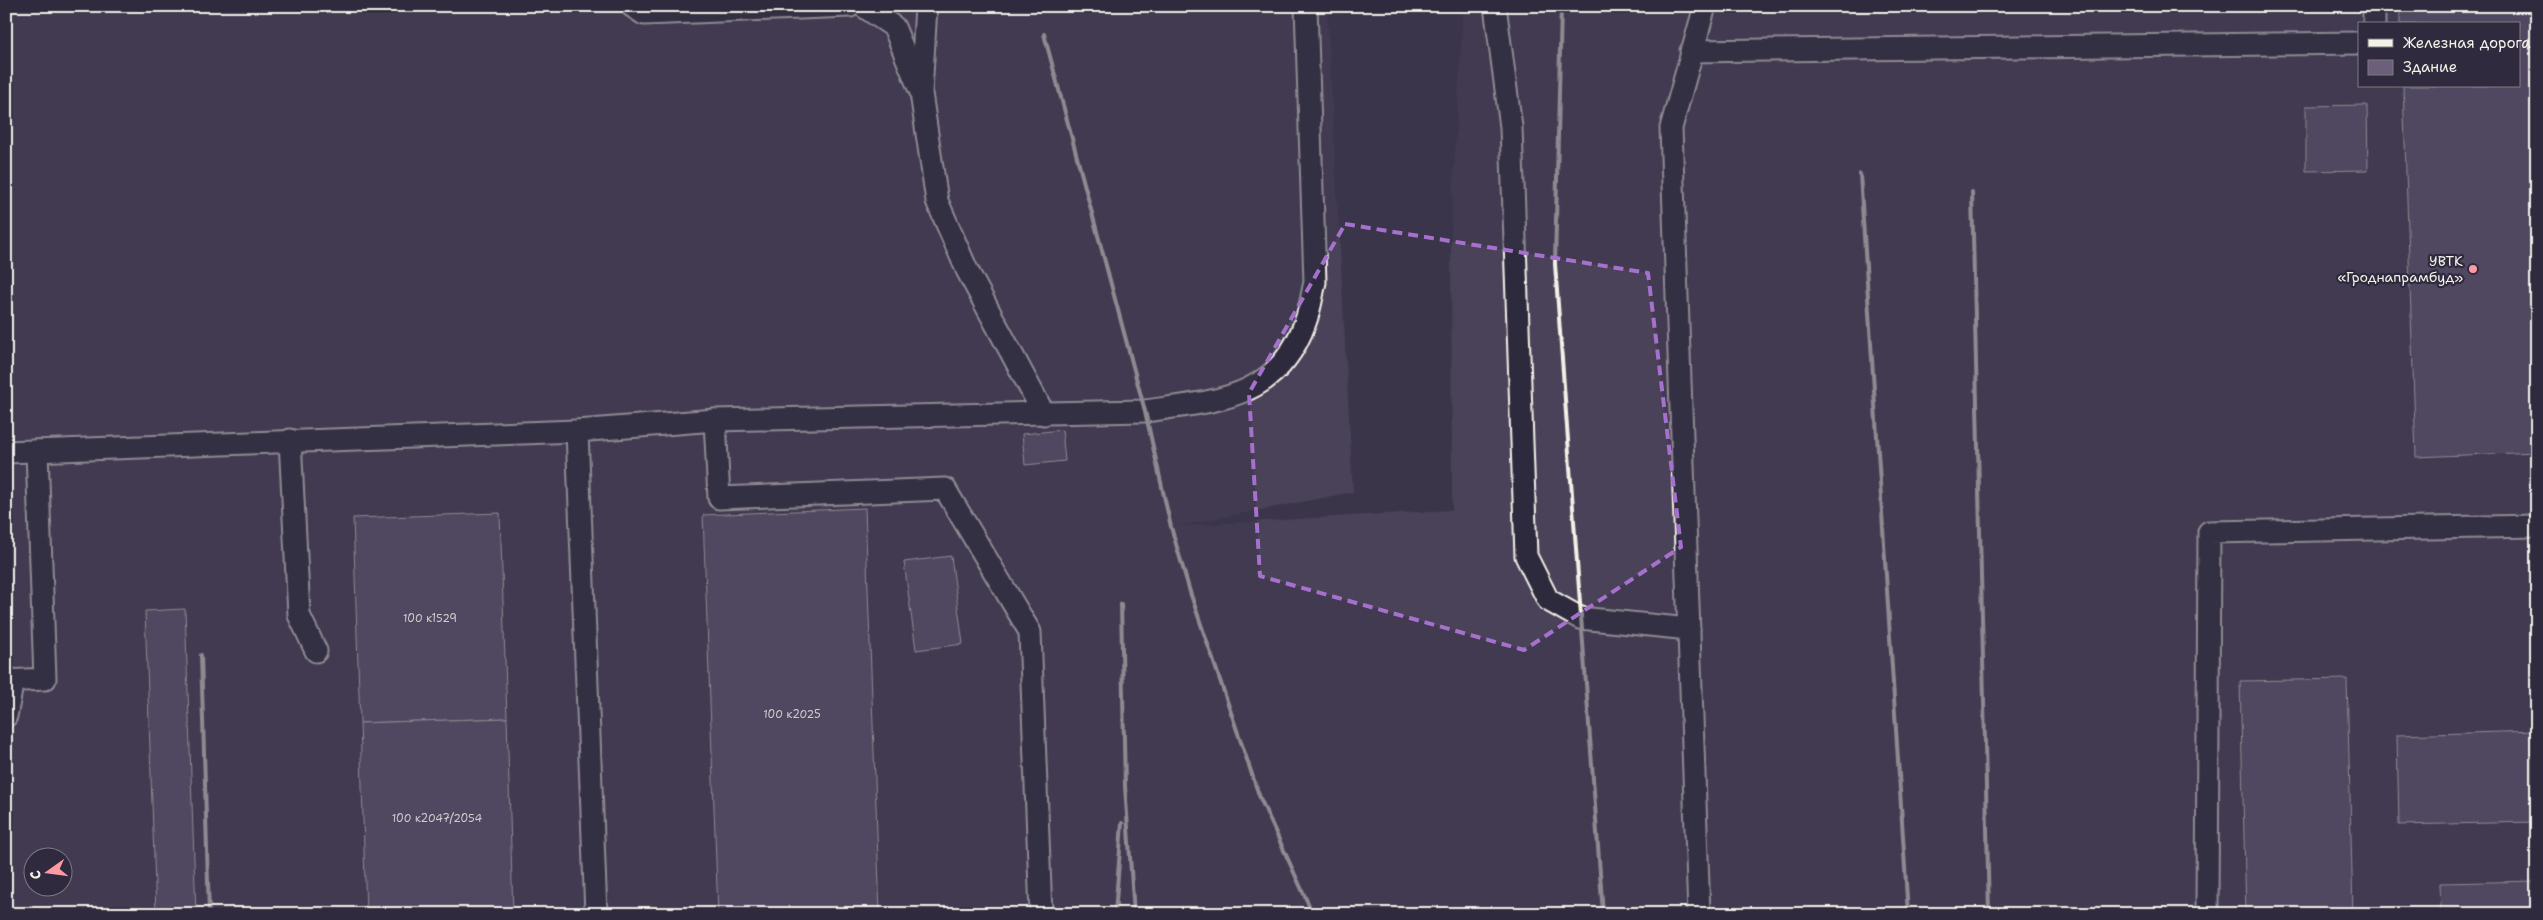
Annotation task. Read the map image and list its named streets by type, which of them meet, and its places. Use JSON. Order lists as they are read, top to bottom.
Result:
{
  "places": ["УВТК «Гроднапрамбуд»"],
  "house_numbers": ["100 к1529", "100 к2025", "100 к2047/2054"],
  "legend": ["Железная дорога", "Здание"],
  "north": "left"
}
